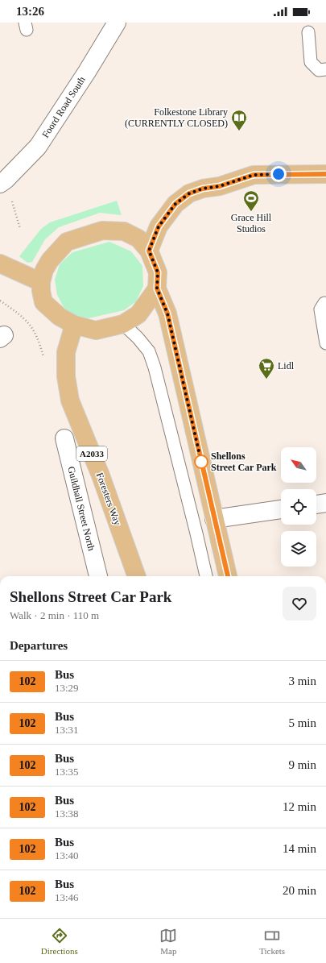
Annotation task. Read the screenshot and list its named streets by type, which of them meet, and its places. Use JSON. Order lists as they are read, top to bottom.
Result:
{
  "streets": {
    "main road": ["A2033", "Foresters Way"],
    "street": ["Foord Road South", "Guildhall Street North"]
  },
  "places": {
    "library": ["Folkestone Library (CURRENTLY CLOSED)"],
    "sports": ["Grace Hill Studios"],
    "supermarket": ["Lidl"],
    "other": ["Shellons Street Car Park"]
  },
  "lines": ["bus line 102"],
  "north": "top left",
  "page": {
    "status": "13:26",
    "heading": [
      ["Shellons Street Car Park", "Walk · 2 min · 110 m"],
      "Departures"
    ],
    "list": [
      {
        "mark": "102",
        "name": "Bus",
        "note": "13:29",
        "value": "3 min"
      },
      {
        "mark": "102",
        "name": "Bus",
        "note": "13:31",
        "value": "5 min"
      },
      {
        "mark": "102",
        "name": "Bus",
        "note": "13:35",
        "value": "9 min"
      },
      {
        "mark": "102",
        "name": "Bus",
        "note": "13:38",
        "value": "12 min"
      },
      {
        "mark": "102",
        "name": "Bus",
        "note": "13:40",
        "value": "14 min"
      },
      {
        "mark": "102",
        "name": "Bus",
        "note": "13:46",
        "value": "20 min"
      }
    ],
    "tabs": ["Directions", "Map", "Tickets"]
  }
}
